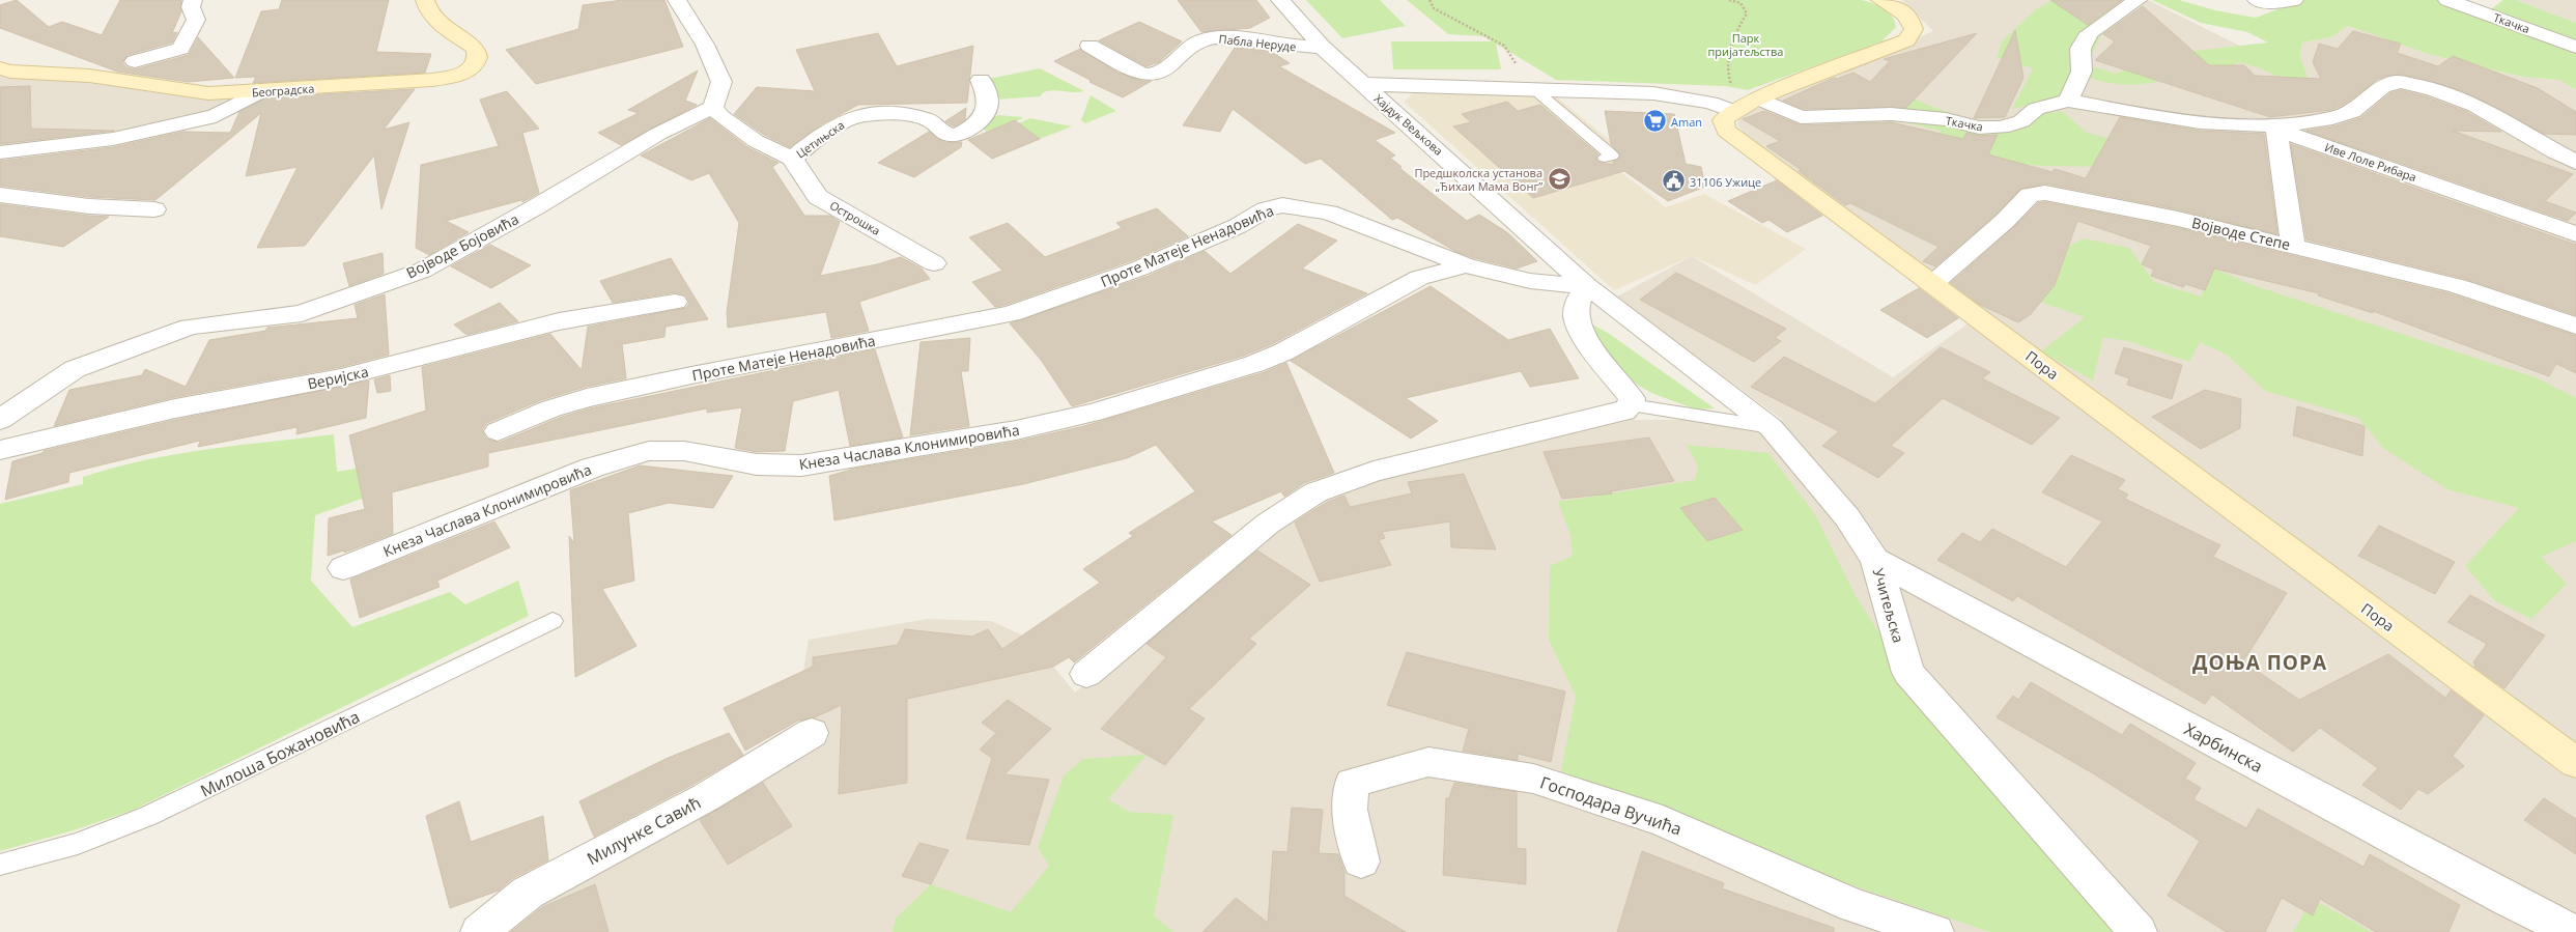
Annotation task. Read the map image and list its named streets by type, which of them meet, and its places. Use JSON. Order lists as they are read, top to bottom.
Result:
{
  "streets": {
    "street": [
      "Ткачка",
      "Пабла Неруде",
      "Београдска",
      "Хајдук Вељкова",
      "Цетињска",
      "Иве Лоле Рибара",
      "Острошка",
      "Војводе Степе",
      "Војводе Бојовића",
      "Проте Матеје Ненадовића",
      "Пора",
      "Веријска",
      "Кнеза Часлава Клонимировића",
      "Учитељска",
      "Харбинска",
      "Господара Вучића",
      "Милунке Савић"
    ],
    "lane": ["Милоша Божановића"]
  },
  "crossings": [
    ["Пабла Неруде", "Хајдук Вељкова"],
    ["Хајдук Вељкова", "Проте Матеје Ненадовића"],
    ["Хајдук Вељкова", "Учитељска"],
    ["Цетињска", "Острошка"],
    ["Војводе Степе", "Пора"],
    ["Проте Матеје Ненадовића", "Кнеза Часлава Клонимировића"],
    ["Проте Матеје Ненадовића", "Учитељска"],
    ["Учитељска", "Харбинска"]
  ],
  "districts": ["ДОЊА ПОРА"],
  "parks": ["Парк пријатељства"],
  "places": {
    "supermarket": ["Aman"],
    "school or university": ["Предшколска установа „Ђихаи Мама Вонг”"],
    "public building": ["31106 Ужице"]
  }
}
